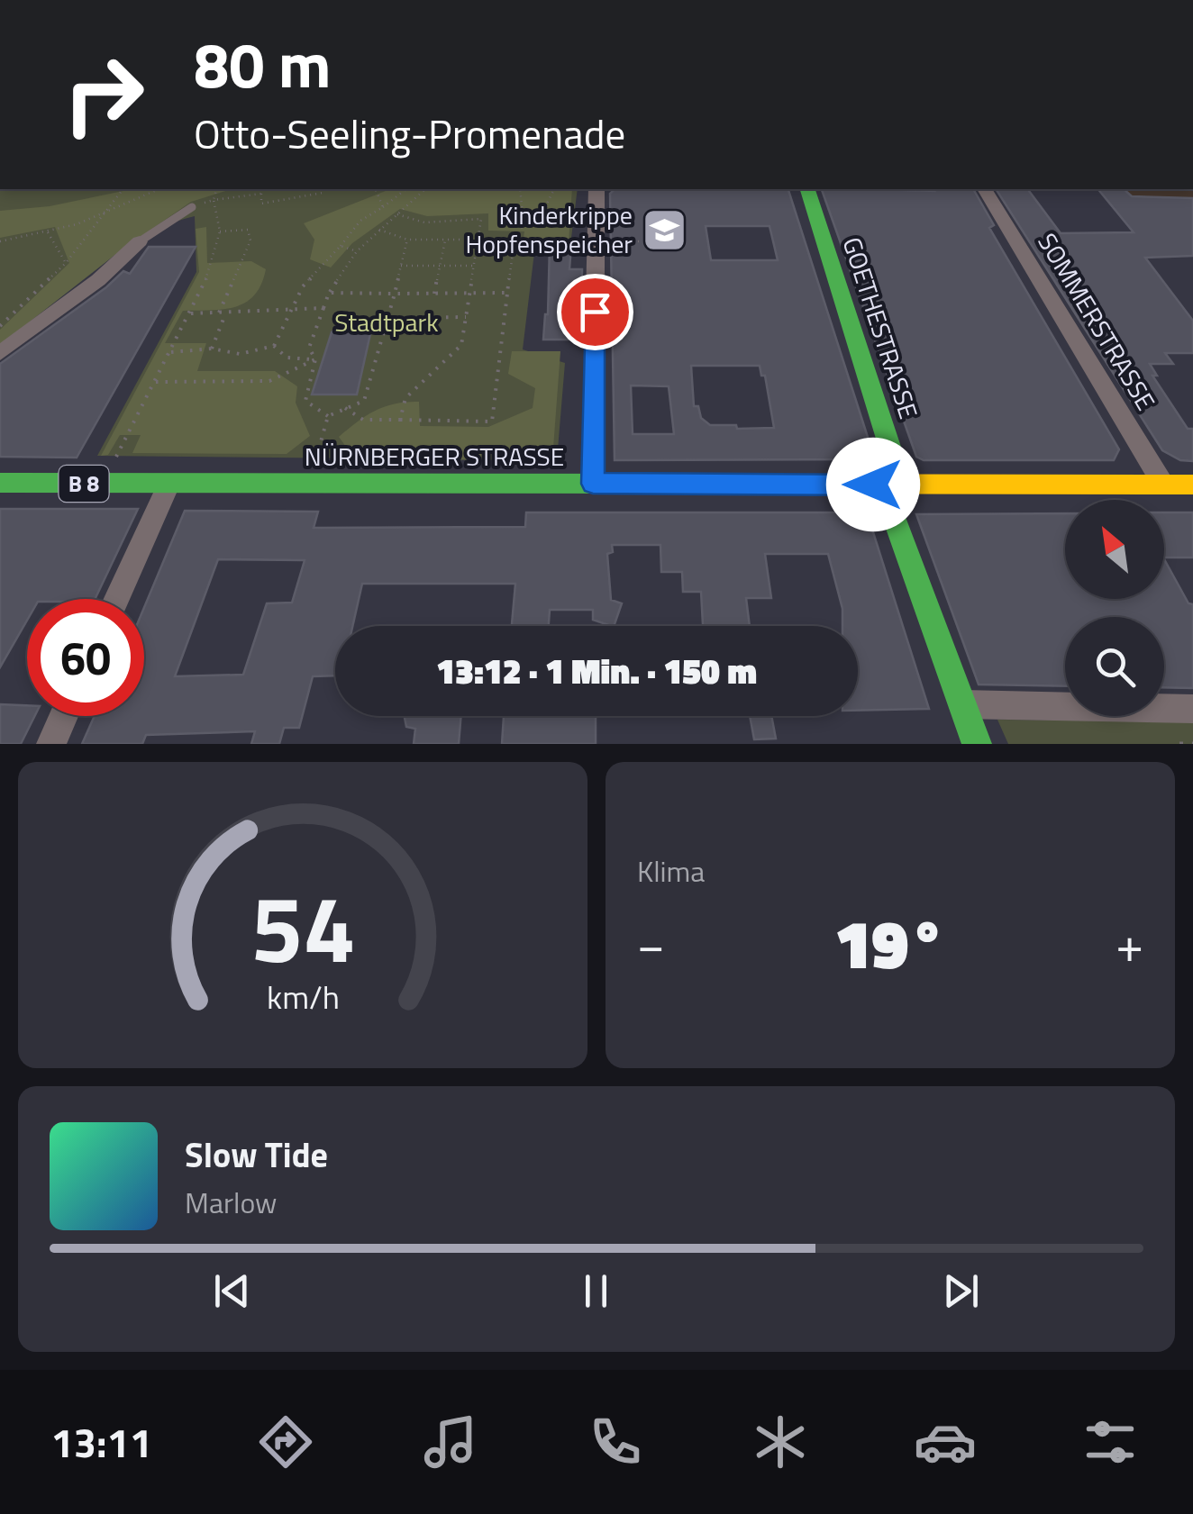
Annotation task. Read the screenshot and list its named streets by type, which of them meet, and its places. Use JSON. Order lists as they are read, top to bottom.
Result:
{
  "streets": {
    "main road": ["GOETHESTRASSE", "NÜRNBERGER STRASSE", "B 8"],
    "street": ["SOMMERSTRASSE"]
  },
  "crossings": [
    ["SOMMERSTRASSE", "NÜRNBERGER STRASSE"],
    ["GOETHESTRASSE", "NÜRNBERGER STRASSE"]
  ],
  "parks": ["Stadtpark"],
  "places": {
    "school or university": ["Kinderkrippe Hopfenspeicher"]
  },
  "north": "top left",
  "page": {
    "turn": ["80 m", "Otto-Seeling-Promenade"],
    "limit": "60",
    "trip": "13:12 · 1 Min. · 150 m",
    "tile": "Klima",
    "heat": ["−", "19°", "+"],
    "song": ["Slow Tide", "Marlow"],
    "tabs": "13:11",
    "gauge": ["54", "km/h"]
  }
}
